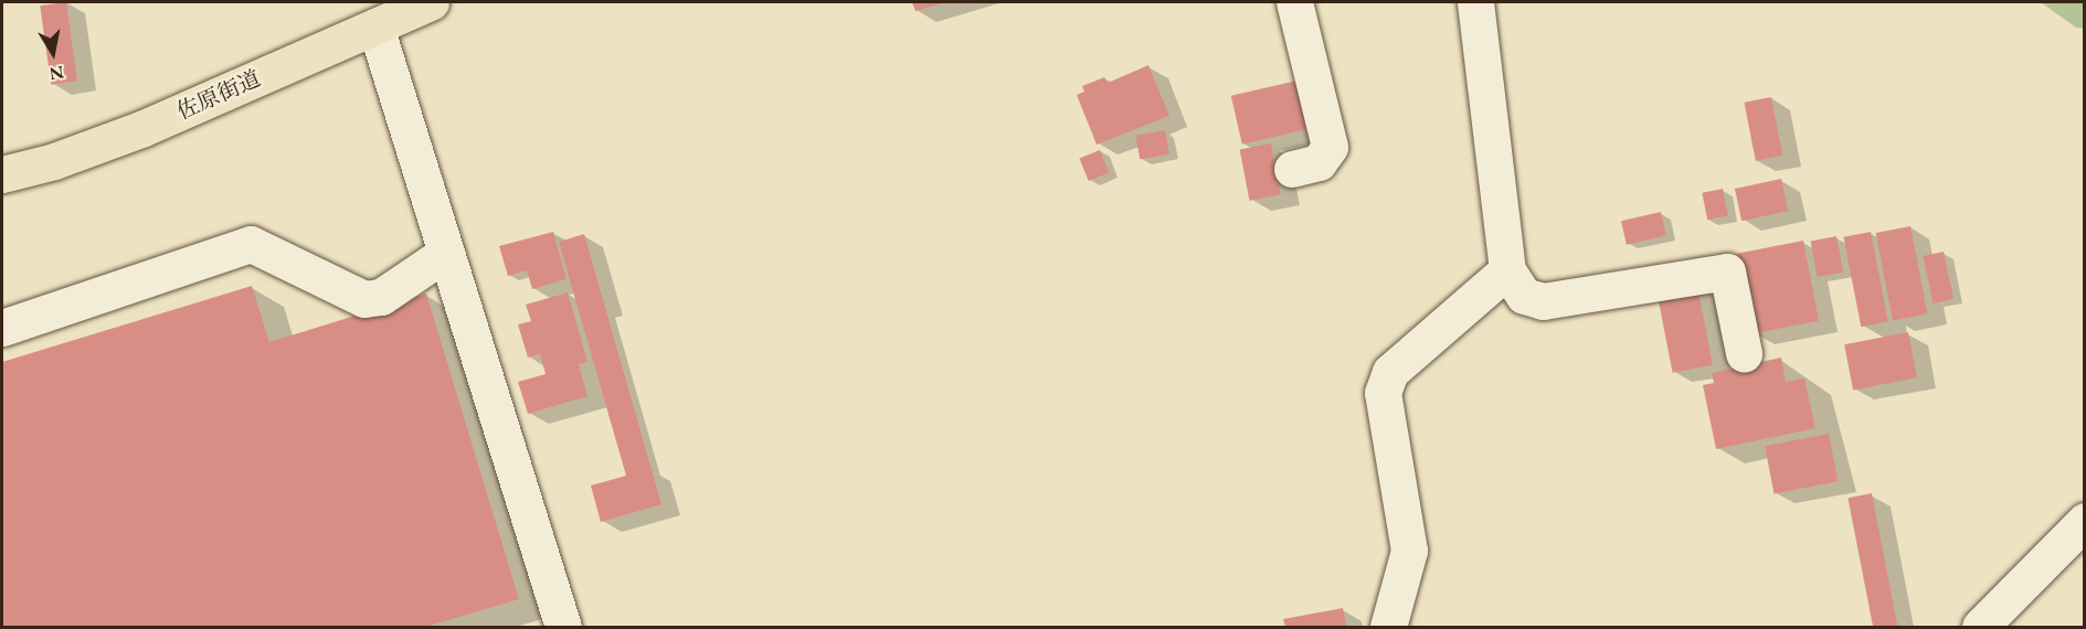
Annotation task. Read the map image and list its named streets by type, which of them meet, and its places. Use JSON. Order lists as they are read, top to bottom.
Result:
{
  "streets": {
    "highway": ["佐原街道"]
  },
  "north": "bottom"
}
